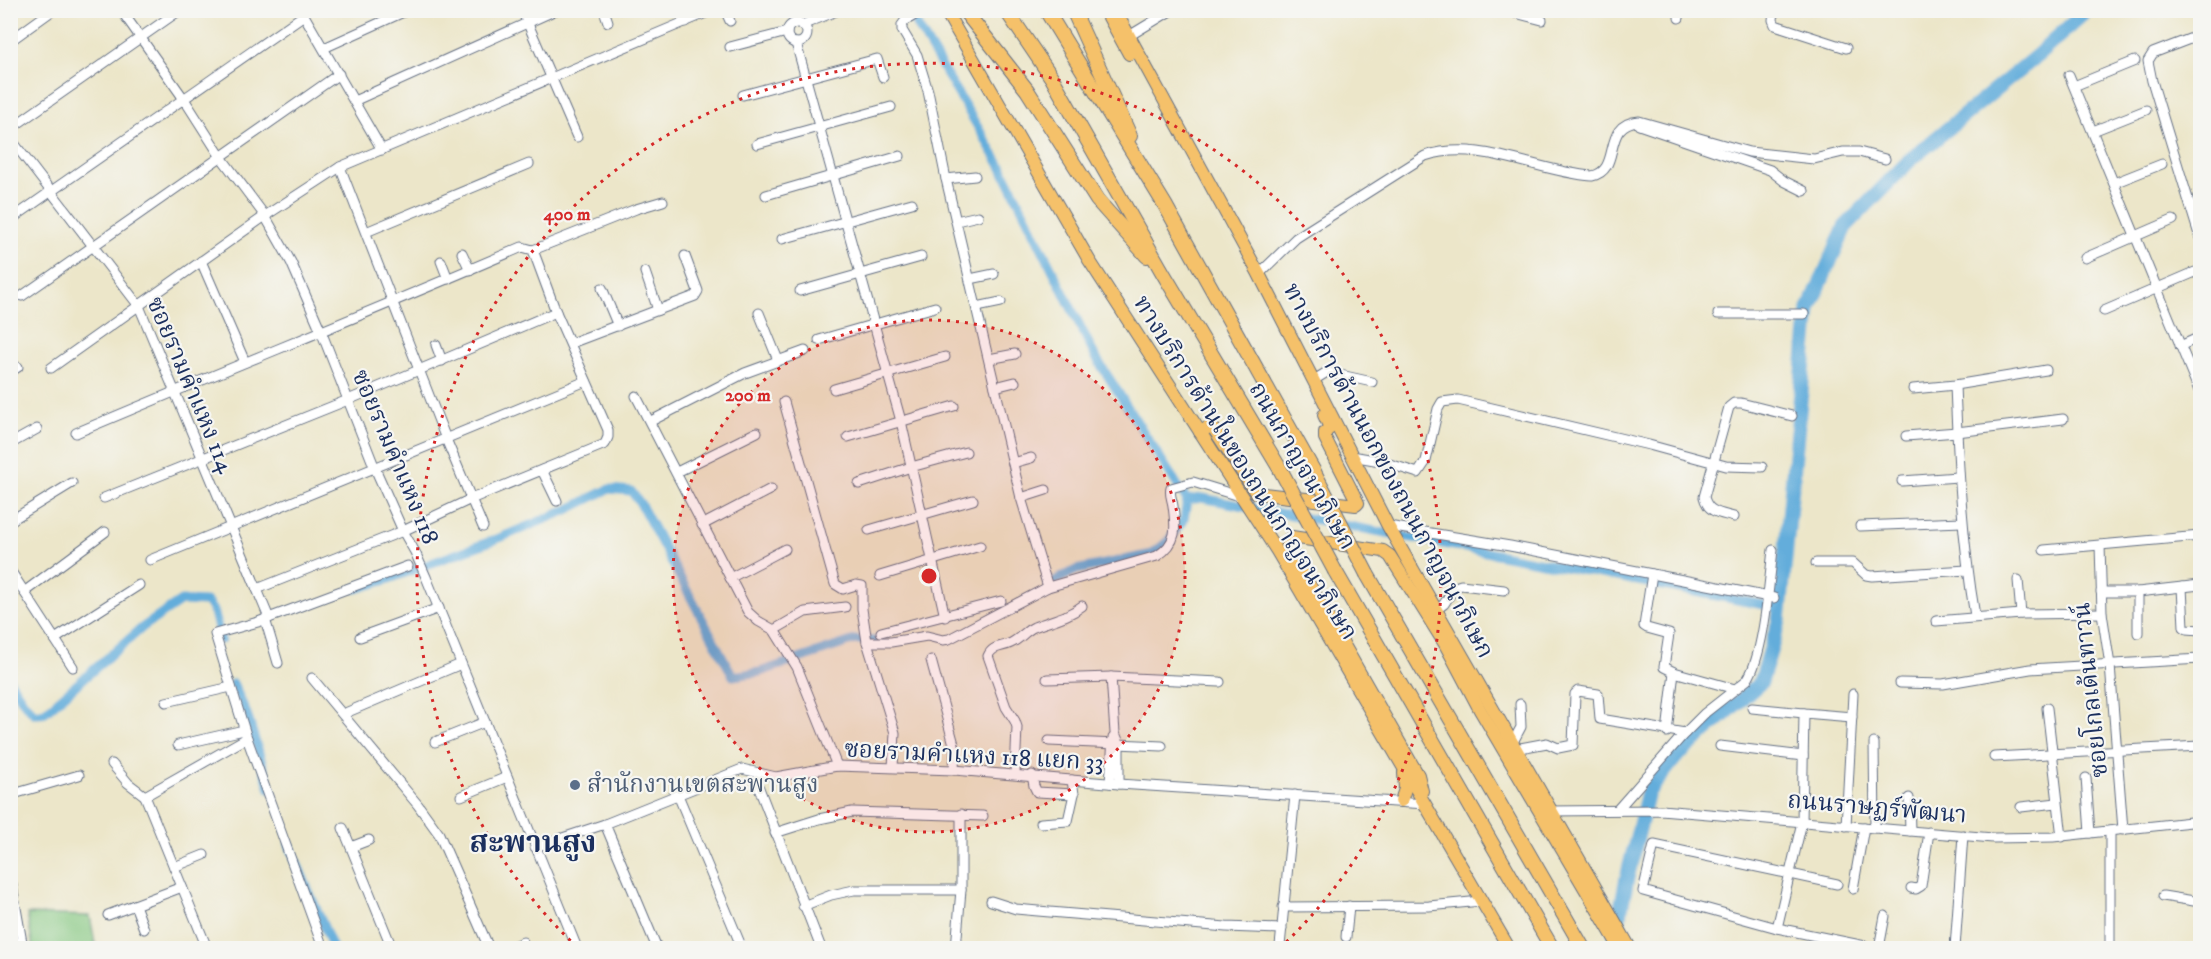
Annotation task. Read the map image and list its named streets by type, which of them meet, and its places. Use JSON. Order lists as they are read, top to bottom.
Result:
{
  "streets": {
    "highway": ["ถนนกาญจนาภิเษก"],
    "main road": ["ทางบริการด้านในของถนนกาญจนาภิเษก", "ทางบริการด้านนอกของถนนกาญจนาภิเษก"],
    "street": [
      "ซอยรามคำแหง 114",
      "ซอยรามคำแหง 118",
      "ซอยโกลเด้นทาวน์",
      "ซอยรามคำแหง 118 แยก 33",
      "ถนนราษฏร์พัฒนา"
    ]
  },
  "crossings": [
    ["ซอยรามคำแหง 118", "ซอยรามคำแหง 118 แยก 33"],
    ["ทางบริการด้านในของถนนกาญจนาภิเษก", "ซอยรามคำแหง 118 แยก 33"],
    ["ทางบริการด้านนอกของถนนกาญจนาภิเษก", "ถนนราษฏร์พัฒนา"],
    ["ซอยโกลเด้นทาวน์", "ถนนราษฏร์พัฒนา"]
  ],
  "districts": ["สะพานสูง"],
  "places": ["สำนักงานเขตสะพานสูง"],
  "rings": ["400 m", "200 m"]
}
